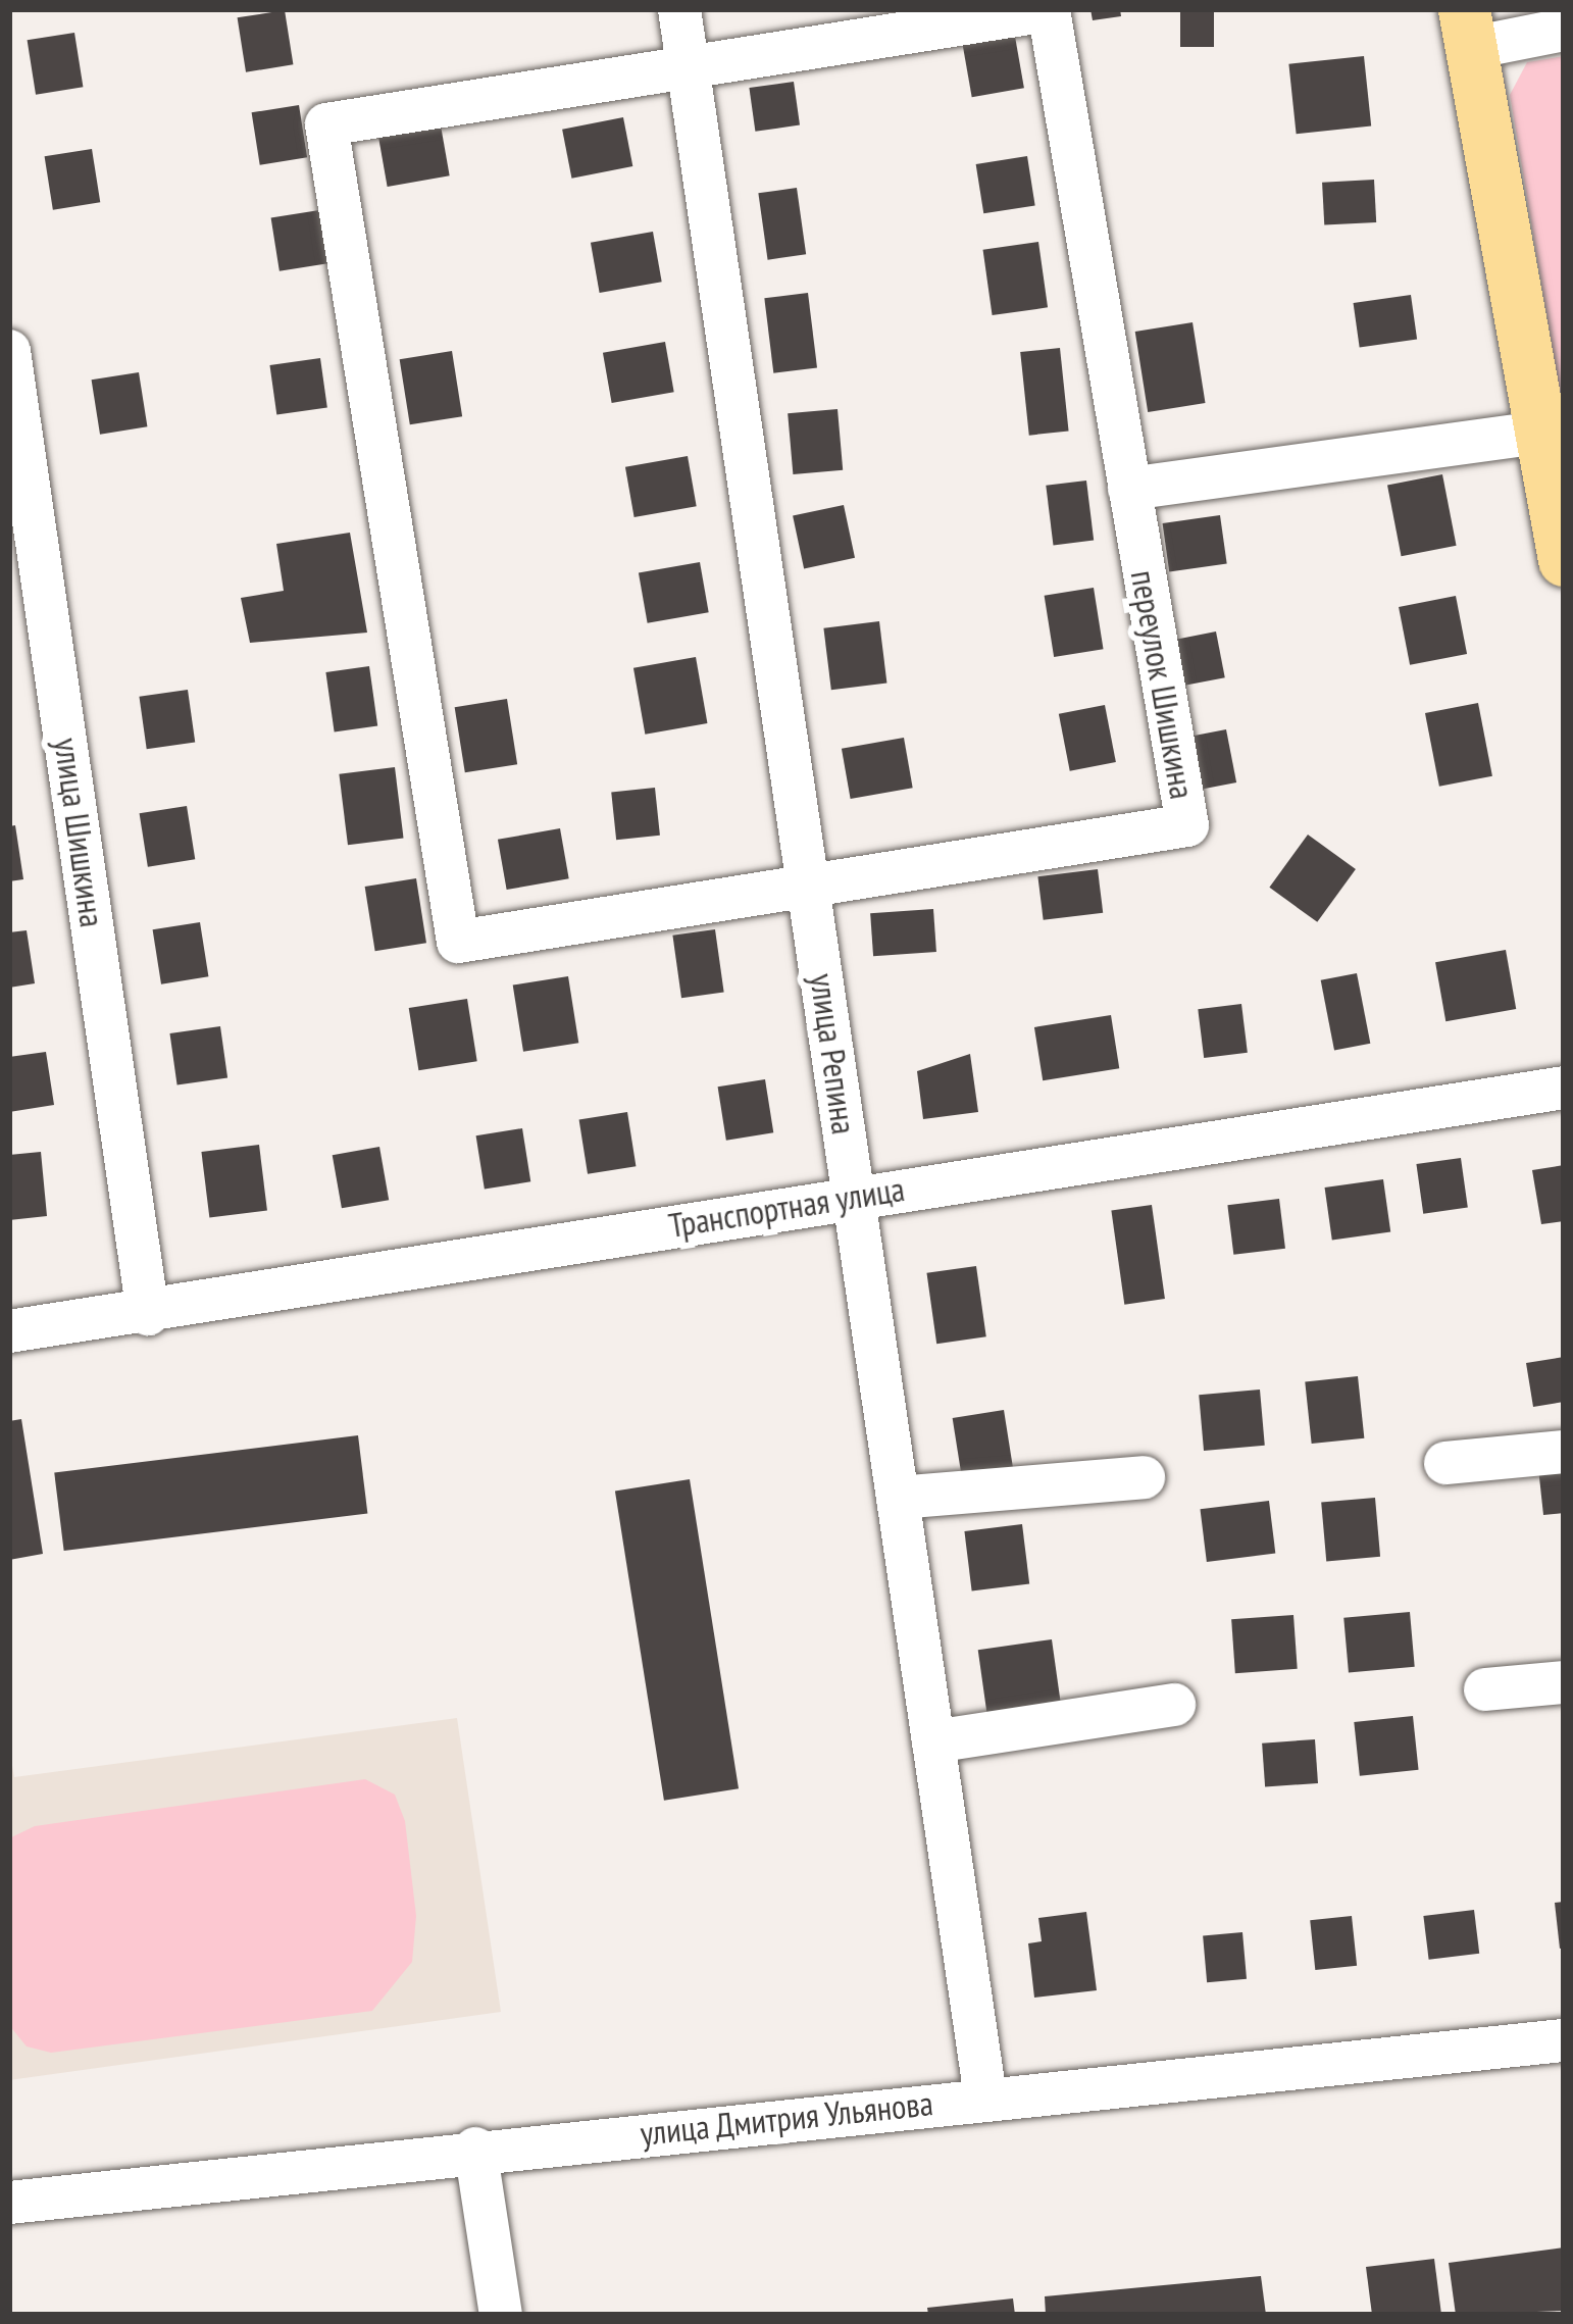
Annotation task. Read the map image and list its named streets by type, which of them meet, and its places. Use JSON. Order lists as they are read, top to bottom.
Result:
{
  "streets": {
    "street": [
      "переулок Шишкина",
      "улица Шишкина",
      "улица Репина",
      "Транспортная улица",
      "улица Дмитрия Ульянова"
    ]
  },
  "crossings": [
    ["переулок Шишкина", "улица Репина"],
    ["улица Шишкина", "Транспортная улица"],
    ["улица Репина", "Транспортная улица"],
    ["улица Репина", "улица Дмитрия Ульянова"]
  ]
}
